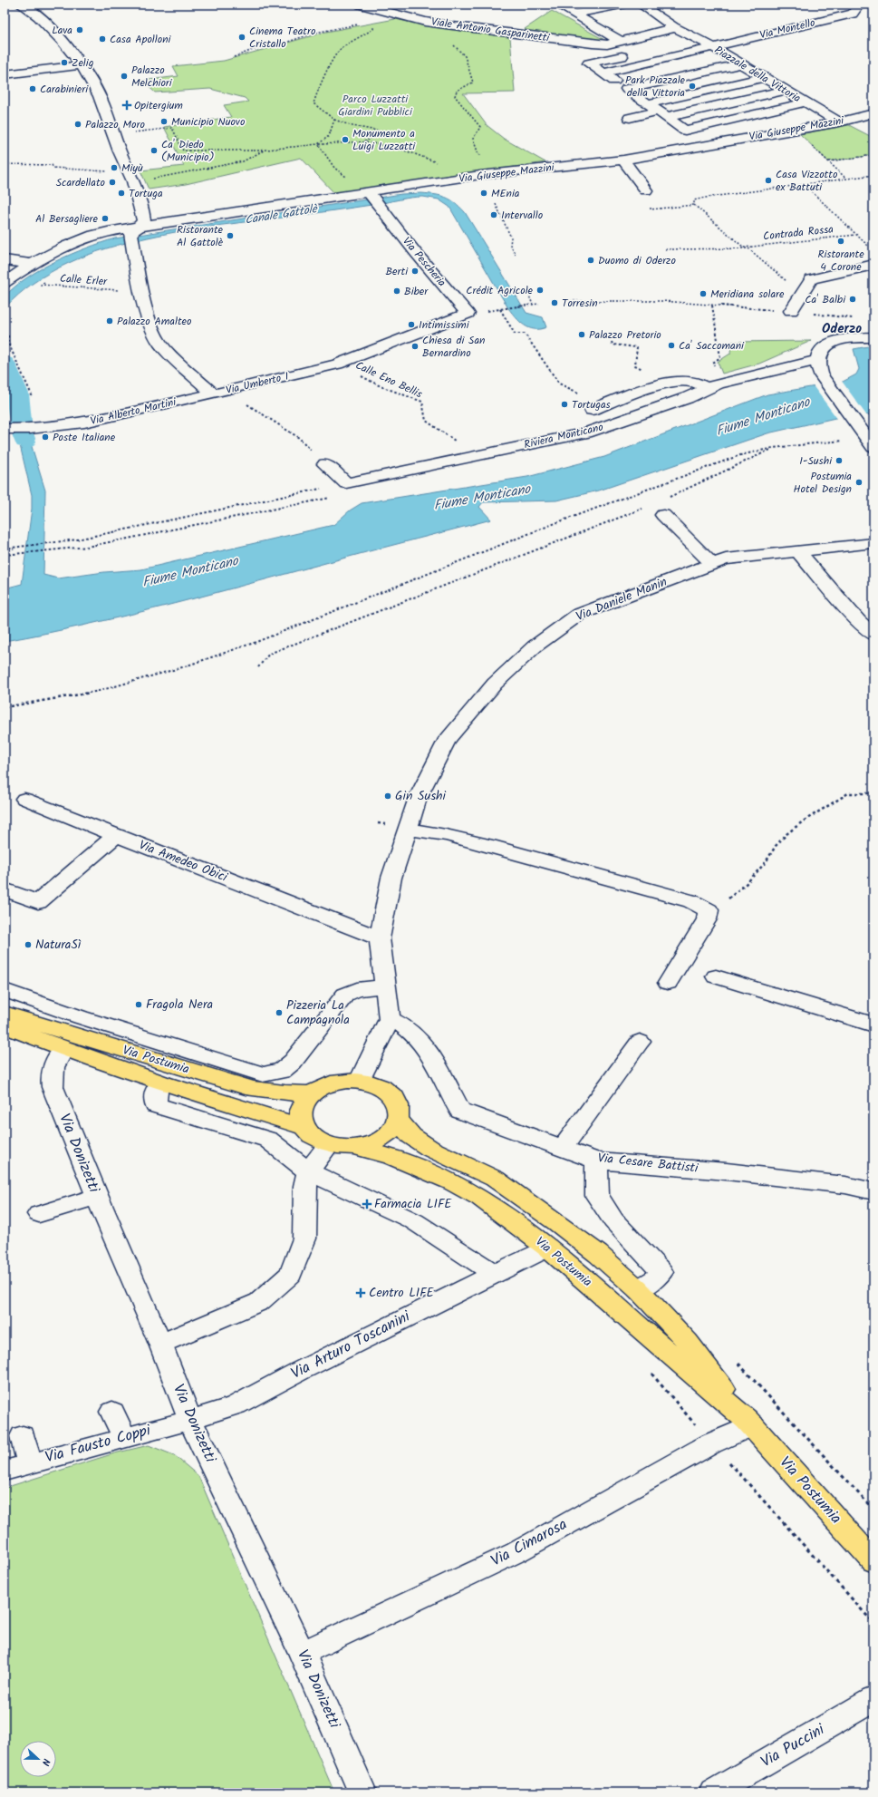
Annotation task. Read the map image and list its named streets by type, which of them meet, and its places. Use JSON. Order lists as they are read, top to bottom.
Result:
{
  "streets": {
    "main road": ["Via Postumia"],
    "street": [
      "Via Montello",
      "Viale Antonio Gasparinetti",
      "Piazzale della Vittoria",
      "Via Giuseppe Mazzini",
      "Via Pescheria",
      "Via Umberto I",
      "Via Alberto Martini",
      "Riviera Monticano",
      "Via Daniele Manin",
      "Via Amedeo Obici",
      "Via Donizetti",
      "Via Cesare Battisti",
      "Via Arturo Toscanini",
      "Via Fausto Coppi",
      "Via Cimarosa",
      "Via Puccini"
    ],
    "path": ["Contrada Rossa", "Calle Erler", "Calle Eno Bellis"]
  },
  "crossings": [
    ["Via Montello", "Piazzale della Vittoria"],
    ["Piazzale della Vittoria", "Via Giuseppe Mazzini"],
    ["Via Giuseppe Mazzini", "Via Pescheria"],
    ["Via Giuseppe Mazzini", "Via Umberto I"],
    ["Via Pescheria", "Via Umberto I"],
    ["Calle Erler", "Via Umberto I"],
    ["Calle Eno Bellis", "Via Umberto I"],
    ["Calle Eno Bellis", "Riviera Monticano"],
    ["Via Umberto I", "Via Alberto Martini"],
    ["Via Daniele Manin", "Via Amedeo Obici"],
    ["Via Daniele Manin", "Via Cesare Battisti"],
    ["Via Postumia", "Via Donizetti"],
    ["Via Postumia", "Via Arturo Toscanini"],
    ["Via Postumia", "Via Cimarosa"],
    ["Via Donizetti", "Via Arturo Toscanini"],
    ["Via Donizetti", "Via Fausto Coppi"],
    ["Via Donizetti", "Via Cimarosa"],
    ["Via Arturo Toscanini", "Via Fausto Coppi"]
  ],
  "districts": ["Oderzo"],
  "water": ["Canale Gattolè", "Fiume Monticano"],
  "parks": ["Parco Luzzatti Giardini Pubblici"],
  "places": {
    "other": [
      "Lava",
      "Cinema Teatro Cristallo",
      "Casa Apolloni",
      "Zelig",
      "Palazzo Melchiori",
      "Park Piazzale della Vittoria",
      "Carabinieri",
      "Municipio Nuovo",
      "Palazzo Moro",
      "Monumento a Luigi Luzzatti",
      "Ca' Diedo (Municipio)",
      "Miyù",
      "Casa Vizzotto ex Battuti",
      "Scardellato",
      "Tortuga",
      "MEnia",
      "Intervallo",
      "Al Bersagliere",
      "Ristorante Al Gattolè",
      "Ristorante 4 Corone",
      "Duomo di Oderzo",
      "Berti",
      "Crédit Agricole",
      "Biber",
      "Meridiana solare",
      "Ca' Balbi",
      "Torresin",
      "Palazzo Amalteo",
      "Intimissimi",
      "Palazzo Pretorio",
      "Ca' Saccomani",
      "Chiesa di San Bernardino",
      "Tortugas",
      "Poste Italiane",
      "I-Sushi",
      "Postumia Hotel Design",
      "Gin Sushi",
      "NaturaSì",
      "Fragola Nera",
      "Pizzeria La Campagnola"
    ],
    "health": ["Opitergium", "Farmacia LIFE", "Centro LIFE"]
  },
  "north": "right"
}
